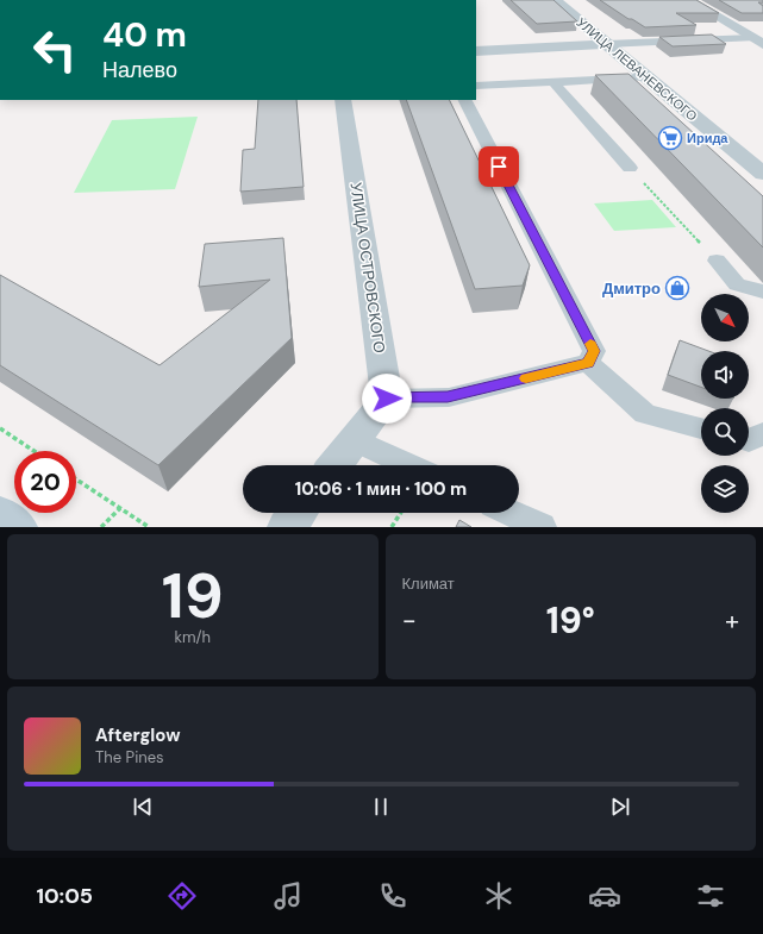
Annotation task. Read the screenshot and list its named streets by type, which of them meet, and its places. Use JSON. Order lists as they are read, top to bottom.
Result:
{
  "streets": {
    "street": ["УЛИЦА ЛЕВАНЕВСКОГО", "УЛИЦА ОСТРОВСКОГО"]
  },
  "places": {
    "supermarket": ["Ирида"],
    "shop": ["Дмитро"]
  },
  "north": "bottom right",
  "page": {
    "turn": ["40 m", "Налево"],
    "limit": "20",
    "trip": "10:06 · 1 мин · 100 m",
    "tile": [
      ["19", "km/h"],
      "Климат"
    ],
    "heat": ["−", "19°", "+"],
    "song": ["Afterglow", "The Pines"],
    "tabs": "10:05"
  }
}
